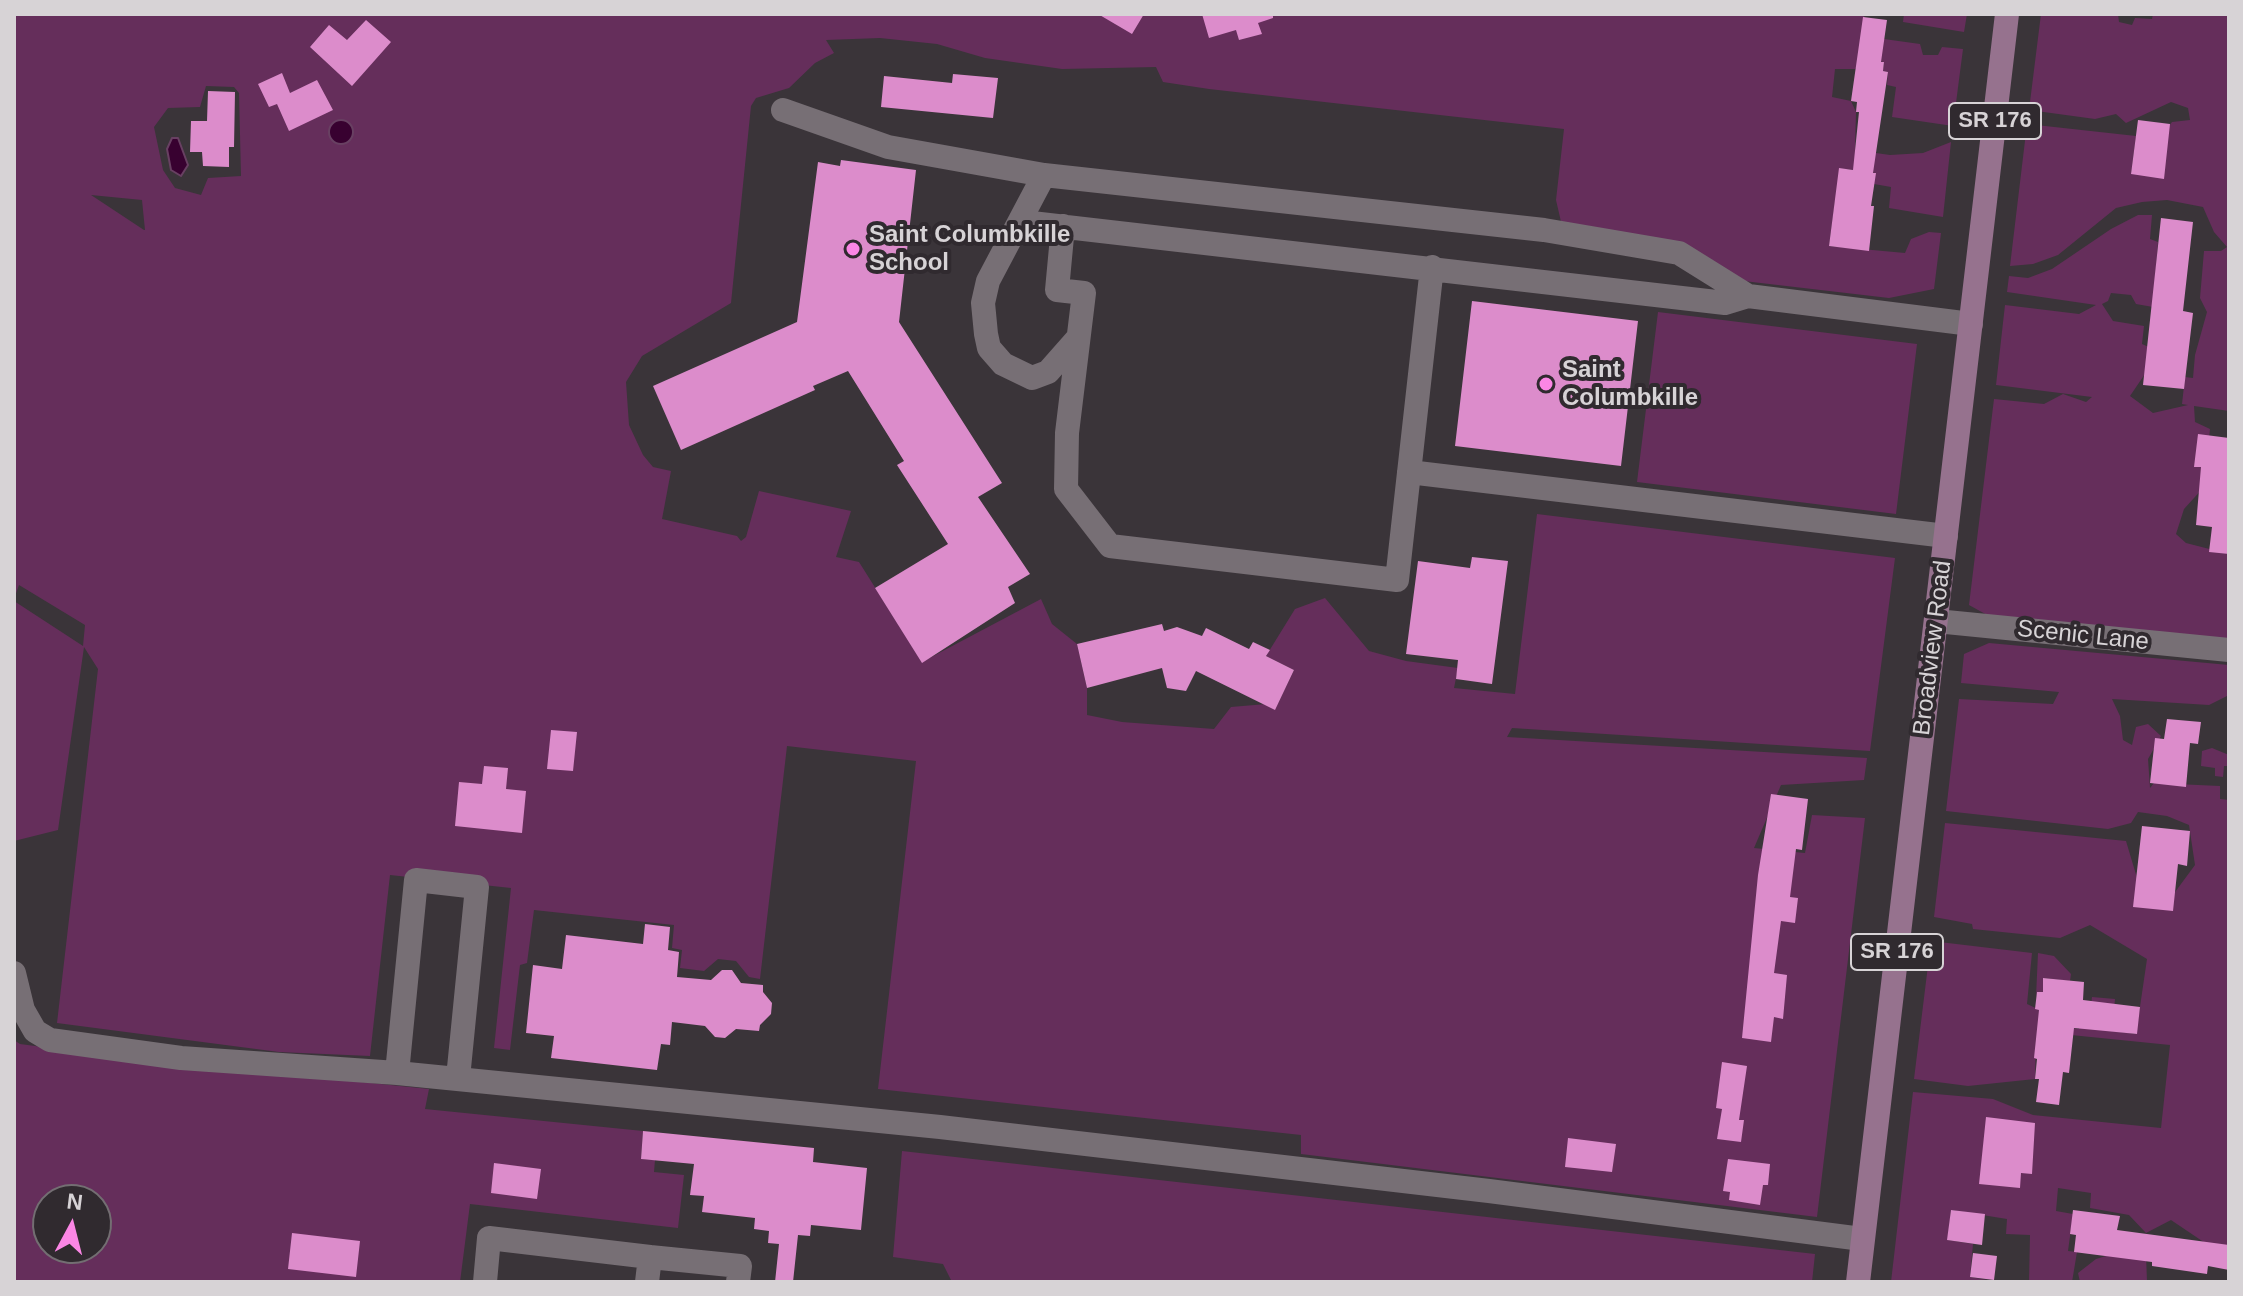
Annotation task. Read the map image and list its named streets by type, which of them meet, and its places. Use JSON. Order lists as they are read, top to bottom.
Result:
{
  "streets": {
    "main road": ["SR 176", "Broadview Road"],
    "street": ["Scenic Lane"]
  },
  "crossings": [
    ["Scenic Lane", "Broadview Road"]
  ],
  "places": ["Saint Columbkille School", "Saint Columbkille"],
  "north": "top"
}
